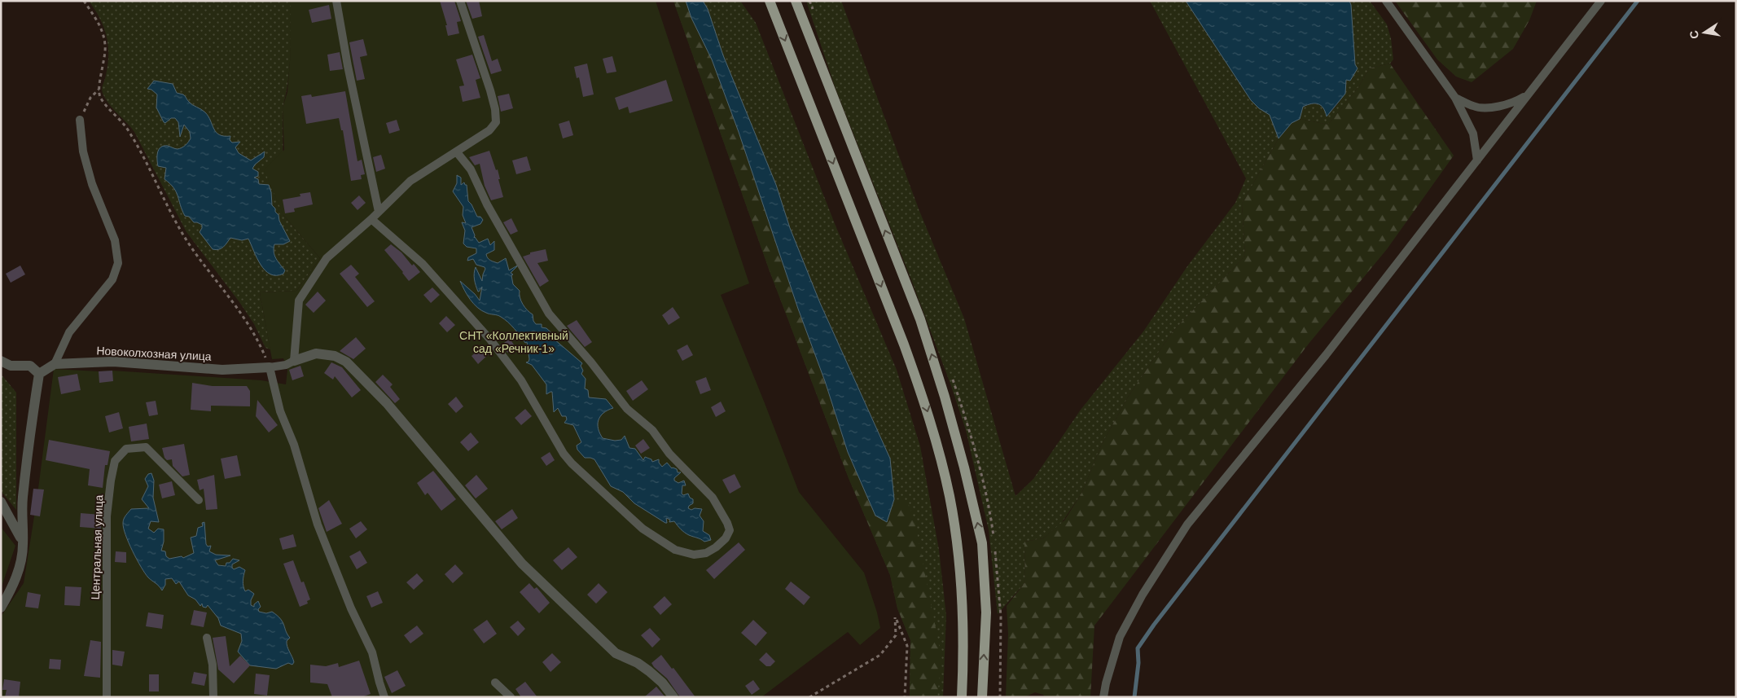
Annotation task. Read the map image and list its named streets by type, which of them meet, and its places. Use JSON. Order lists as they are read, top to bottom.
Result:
{
  "streets": {
    "street": ["Новоколхозная улица"],
    "lane": ["Центральная улица"]
  },
  "parks": ["СНТ «Коллективный сад «Речник-1»"],
  "north": "left"
}
